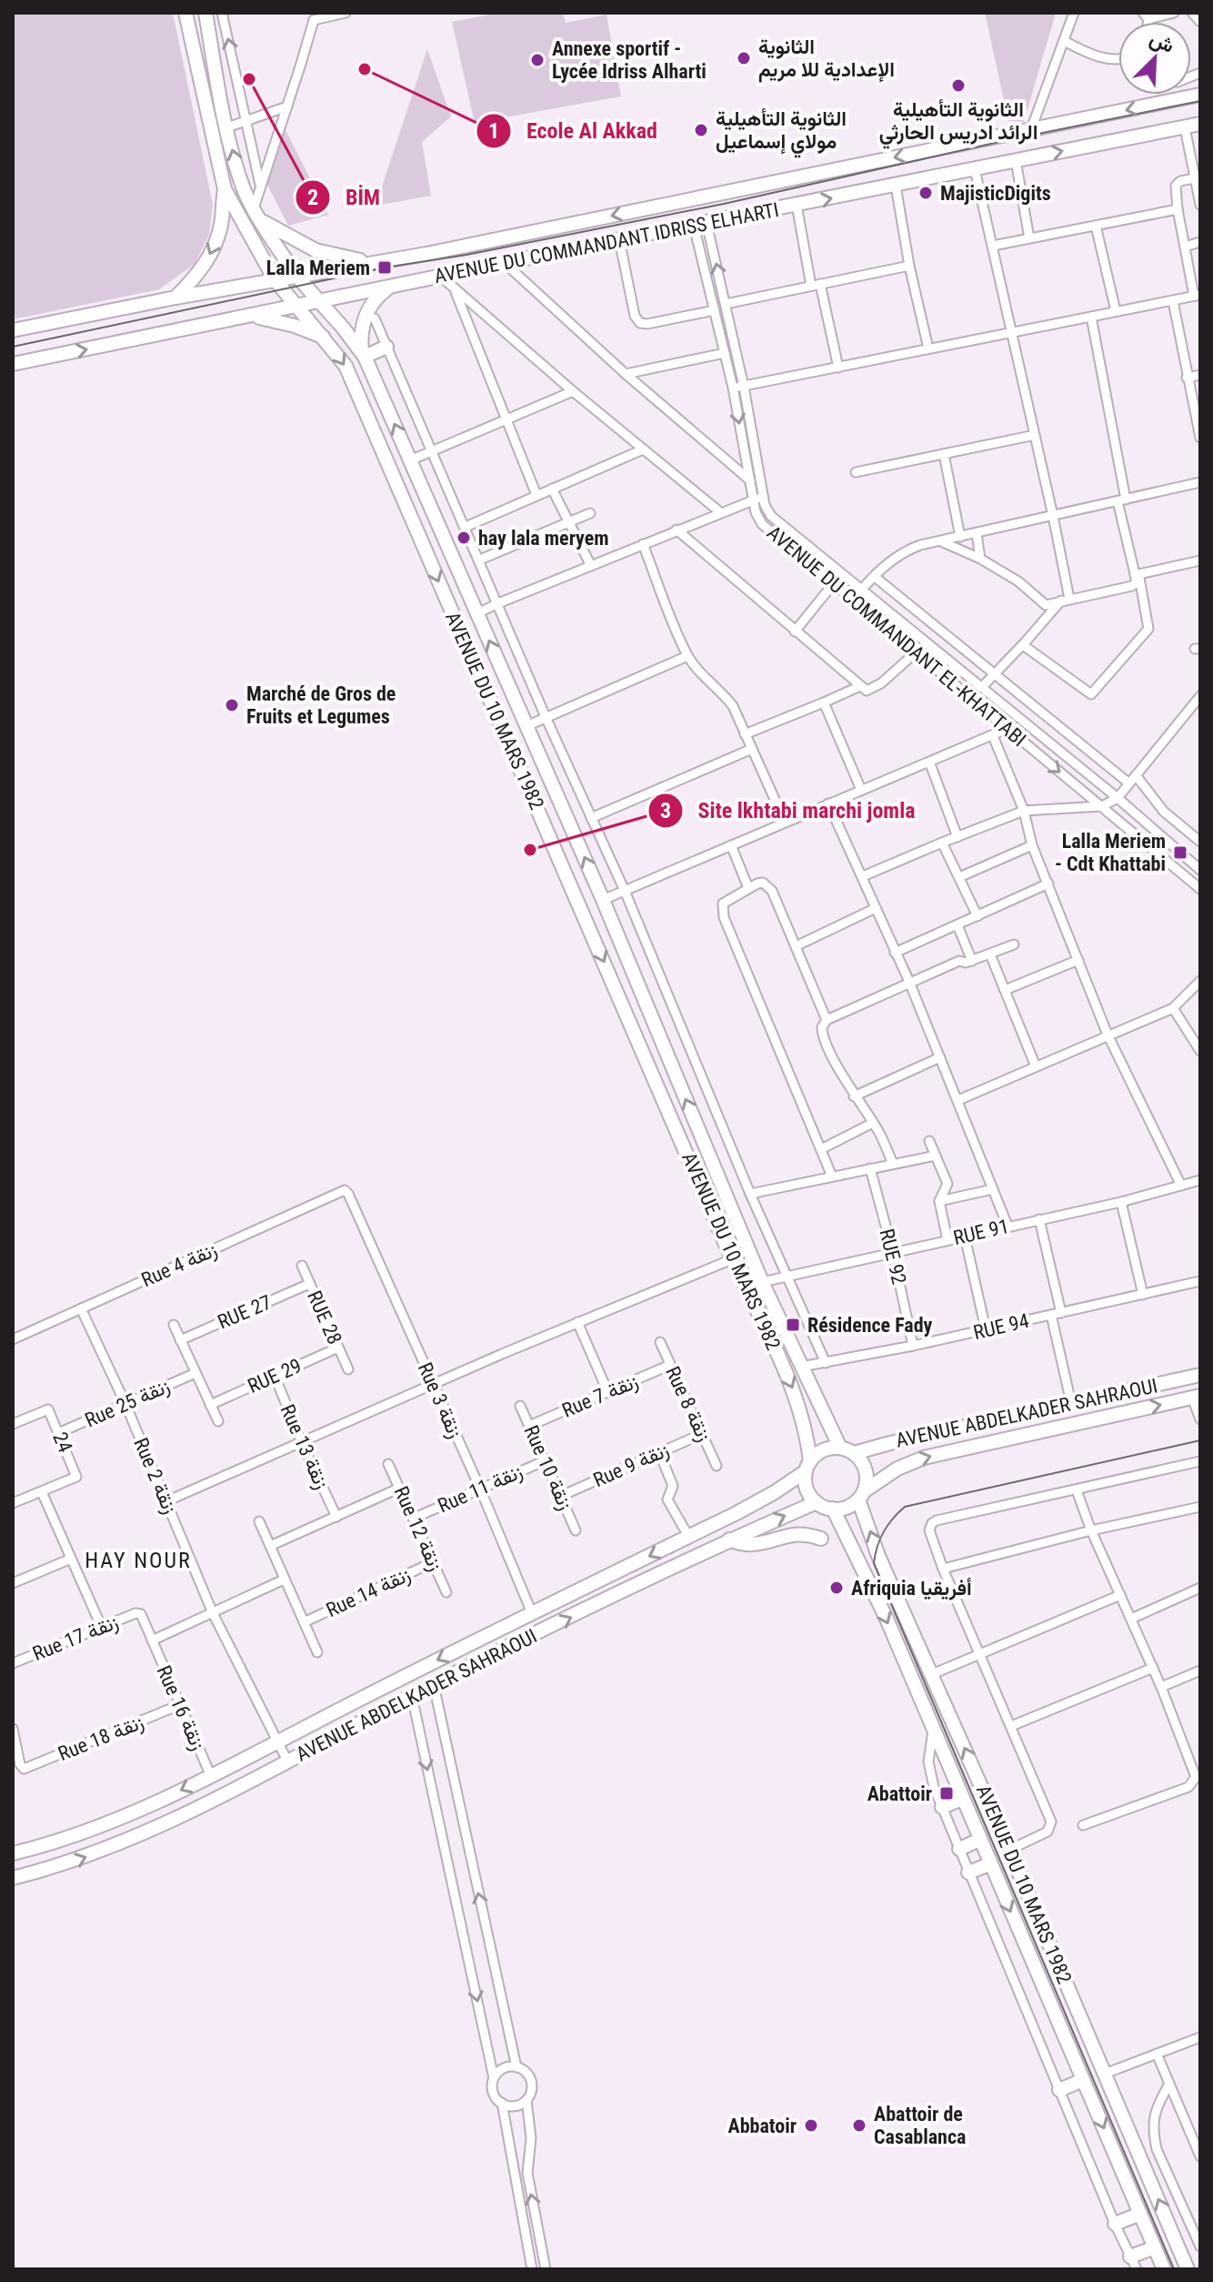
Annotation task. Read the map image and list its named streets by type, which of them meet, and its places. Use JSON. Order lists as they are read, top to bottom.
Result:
{
  "streets": {
    "main road": ["AVENUE DU COMMANDANT IDRISS ELHARTI", "AVENUE DU 10 MARS 1982", "AVENUE ABDELKADER SAHRAOUI"],
    "street": [
      "AVENUE DU COMMANDANT EL-KHATTABI",
      "RUE 91",
      "RUE 92",
      "Rue 4 زنقة",
      "RUE 27",
      "RUE 28",
      "RUE 94",
      "RUE 29",
      "Rue 7 زنقة",
      "Rue 3 زنقة",
      "Rue 25 زنقة",
      "Rue 8 زنقة",
      "24",
      "Rue 13 زنقة",
      "Rue 9 زنقة",
      "Rue 10 زنقة",
      "Rue 2 زنقة",
      "Rue 11 زنقة",
      "Rue 12 زنقة",
      "Rue 14 زنقة",
      "Rue 17 زنقة",
      "Rue 16 زنقة",
      "Rue 18 زنقة"
    ]
  },
  "crossings": [
    ["AVENUE DU COMMANDANT IDRISS ELHARTI", "AVENUE DU COMMANDANT EL-KHATTABI"],
    ["AVENUE DU COMMANDANT IDRISS ELHARTI", "AVENUE DU 10 MARS 1982"],
    ["AVENUE DU 10 MARS 1982", "RUE 91"],
    ["AVENUE DU 10 MARS 1982", "RUE 94"],
    ["AVENUE DU 10 MARS 1982", "AVENUE ABDELKADER SAHRAOUI"],
    ["RUE 91", "RUE 92"],
    ["RUE 92", "RUE 94"],
    ["Rue 4 زنقة", "Rue 3 زنقة"],
    ["Rue 4 زنقة", "Rue 2 زنقة"],
    ["RUE 27", "RUE 28"],
    ["RUE 28", "RUE 29"],
    ["RUE 29", "Rue 13 زنقة"],
    ["Rue 7 زنقة", "Rue 8 زنقة"],
    ["Rue 7 زنقة", "Rue 10 زنقة"],
    ["Rue 3 زنقة", "AVENUE ABDELKADER SAHRAOUI"],
    ["Rue 3 زنقة", "Rue 11 زنقة"],
    ["Rue 25 زنقة", "24"],
    ["Rue 25 زنقة", "Rue 2 زنقة"],
    ["Rue 8 زنقة", "Rue 9 زنقة"],
    ["AVENUE ABDELKADER SAHRAOUI", "Rue 2 زنقة"],
    ["AVENUE ABDELKADER SAHRAOUI", "Rue 16 زنقة"],
    ["Rue 9 زنقة", "Rue 10 زنقة"],
    ["Rue 10 زنقة", "Rue 11 زنقة"],
    ["Rue 2 زنقة", "Rue 16 زنقة"],
    ["Rue 11 زنقة", "Rue 12 زنقة"],
    ["Rue 12 زنقة", "Rue 14 زنقة"],
    ["Rue 17 زنقة", "Rue 16 زنقة"],
    ["Rue 16 زنقة", "Rue 18 زنقة"]
  ],
  "districts": ["HAY NOUR"],
  "places": {
    "other": [
      "الثانوية الإعدادية للا مريم",
      "Annexe sportif - Lycée Idriss Alharti",
      "Ecole Al Akkad",
      "BİM",
      "الثانوية التأهيلية الرائد ادريس الحارثي",
      "الثانوية التأهيلية مولاي إسماعيل",
      "MajisticDigits",
      "hay lala meryem",
      "Marché de Gros de Fruits et Legumes",
      "Site lkhtabi marchi jomla",
      "Afriquia أفريقيا",
      "Abbatoir",
      "Abattoir de Casablanca"
    ],
    "transit": [
      "Lalla Meriem",
      "Lalla Meriem - Cdt Khattabi",
      "Résidence Fady",
      "Abattoir"
    ]
  },
  "north": "top right"
}
